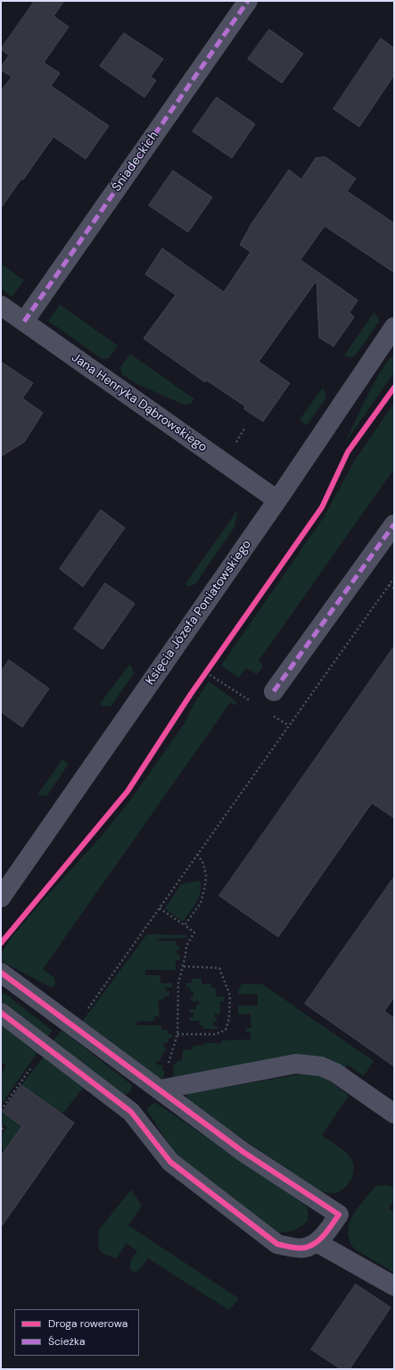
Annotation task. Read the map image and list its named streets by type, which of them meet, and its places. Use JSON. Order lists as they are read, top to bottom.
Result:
{
  "streets": {
    "street": ["Śniadeckich", "Jana Henryka Dąbrowskiego", "Księcia Józefa Poniatowskiego"]
  },
  "crossings": [
    ["Śniadeckich", "Jana Henryka Dąbrowskiego"],
    ["Jana Henryka Dąbrowskiego", "Księcia Józefa Poniatowskiego"]
  ],
  "legend": ["Droga rowerowa", "Ścieżka"]
}
